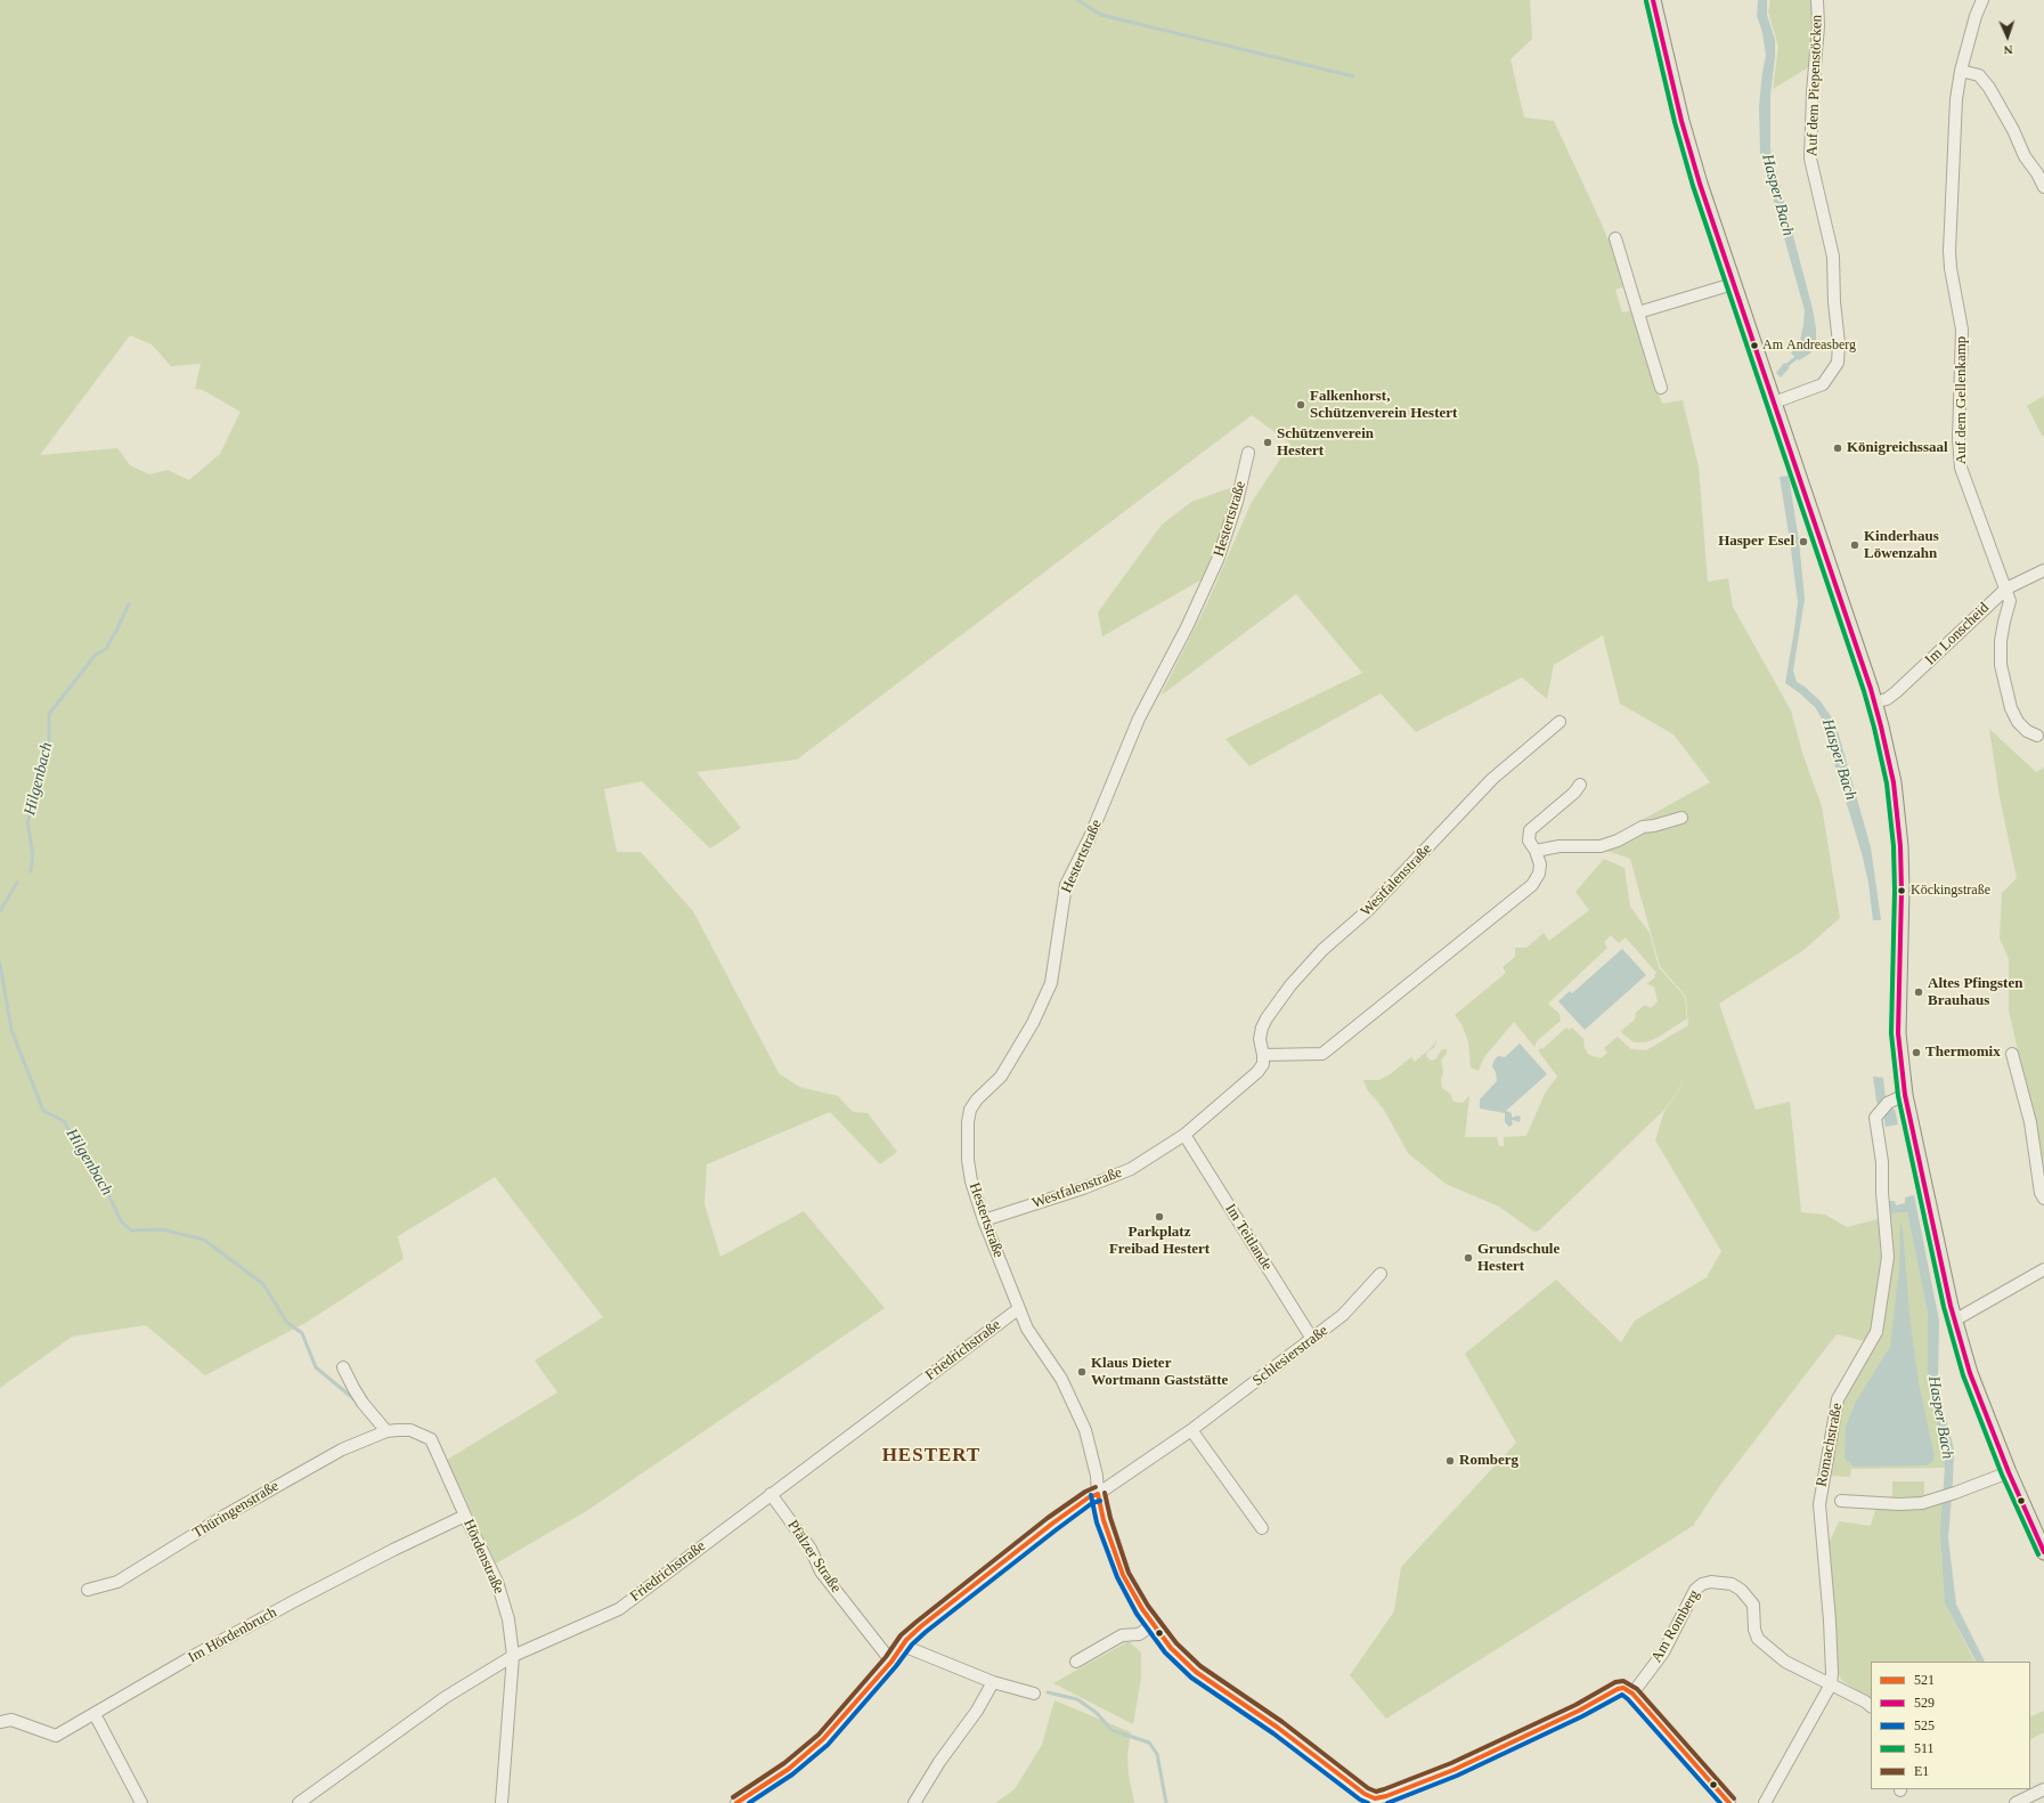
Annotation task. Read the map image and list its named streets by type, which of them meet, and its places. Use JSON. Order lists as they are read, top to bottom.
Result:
{
  "streets": {
    "street": [
      "Auf dem Piepenstöcken",
      "Auf dem Gellenkamp",
      "Hestertstraße",
      "Im Lonscheid",
      "Westfalenstraße",
      "Im Teitlande",
      "Friedrichstraße",
      "Schlesierstraße",
      "Romachstraße",
      "Thüringenstraße",
      "Hördenstraße",
      "Pfälzer Straße",
      "Am Romberg",
      "Im Hördenbruch"
    ]
  },
  "crossings": [
    ["Auf dem Gellenkamp", "Im Lonscheid"],
    ["Hestertstraße", "Westfalenstraße"],
    ["Hestertstraße", "Friedrichstraße"],
    ["Hestertstraße", "Schlesierstraße"],
    ["Hestertstraße", "Am Romberg"],
    ["Westfalenstraße", "Im Teitlande"],
    ["Im Teitlande", "Schlesierstraße"],
    ["Friedrichstraße", "Hördenstraße"],
    ["Friedrichstraße", "Pfälzer Straße"],
    ["Schlesierstraße", "Pfälzer Straße"],
    ["Romachstraße", "Am Romberg"],
    ["Thüringenstraße", "Hördenstraße"],
    ["Hördenstraße", "Im Hördenbruch"]
  ],
  "districts": ["HESTERT"],
  "water": ["Hasper Bach", "Hilgenbach"],
  "places": [
    "Am Andreasberg",
    "Falkenhorst, Schützenverein Hestert",
    "Schützenverein Hestert",
    "Königreichssaal",
    "Hasper Esel",
    "Kinderhaus Löwenzahn",
    "Köckingstraße",
    "Altes Pfingsten Brauhaus",
    "Thermomix",
    "Parkplatz Freibad Hestert",
    "Grundschule Hestert",
    "Klaus Dieter Wortmann Gaststätte",
    "Romberg"
  ],
  "lines": [
    "transit line 529",
    "transit line 511",
    "transit line E1",
    "transit line 521",
    "transit line 525"
  ],
  "legend": [
    "521",
    "529",
    "525",
    "511",
    "E1"
  ],
  "north": "bottom"
}
